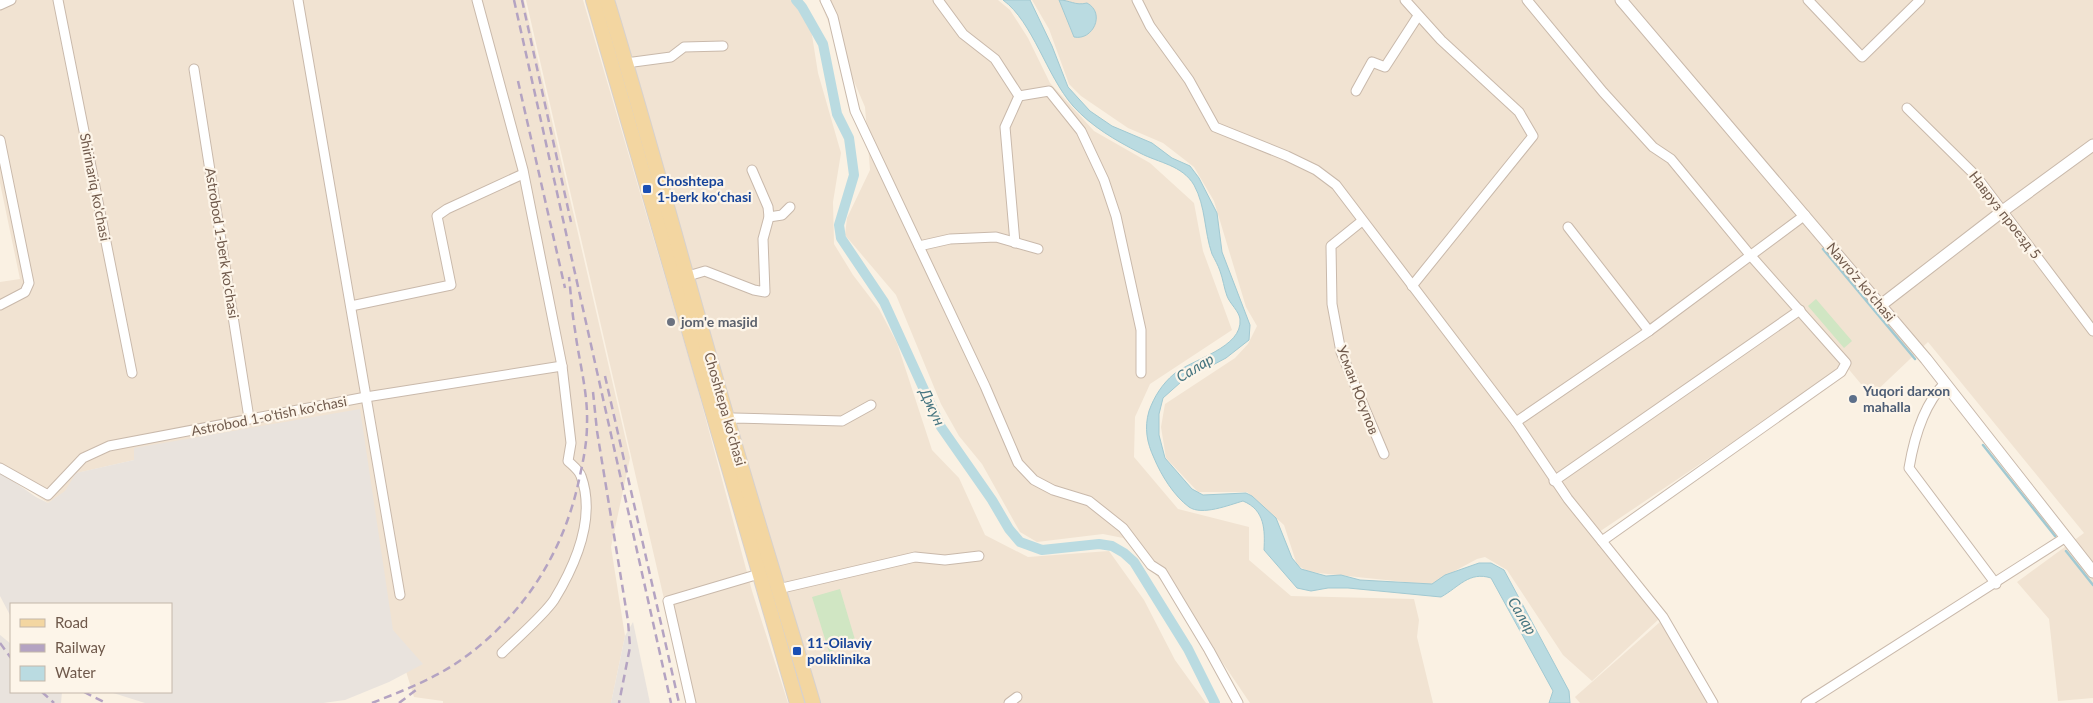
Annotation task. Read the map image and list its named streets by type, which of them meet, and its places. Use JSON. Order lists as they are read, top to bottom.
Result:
{
  "streets": {
    "main road": ["Choshtepa ko'chasi"],
    "street": [
      "Shirinariq ko'chasi",
      "Навруз проезд 5",
      "Astrobod 1-berk ko'chasi",
      "Navro'z ko'chasi",
      "Усман Юсупов",
      "Astrobod 1-o'tish ko'chasi"
    ]
  },
  "crossings": [
    ["Astrobod 1-berk ko'chasi", "Astrobod 1-o'tish ko'chasi"]
  ],
  "water": ["Салар", "Джун"],
  "places": {
    "transit": ["Choshtepa 1-berk koʻchasi", "11-Oilaviy poliklinika"],
    "other": ["jom'e masjid", "Yuqori darxon mahalla"]
  },
  "legend": ["Road", "Railway", "Water"]
}
